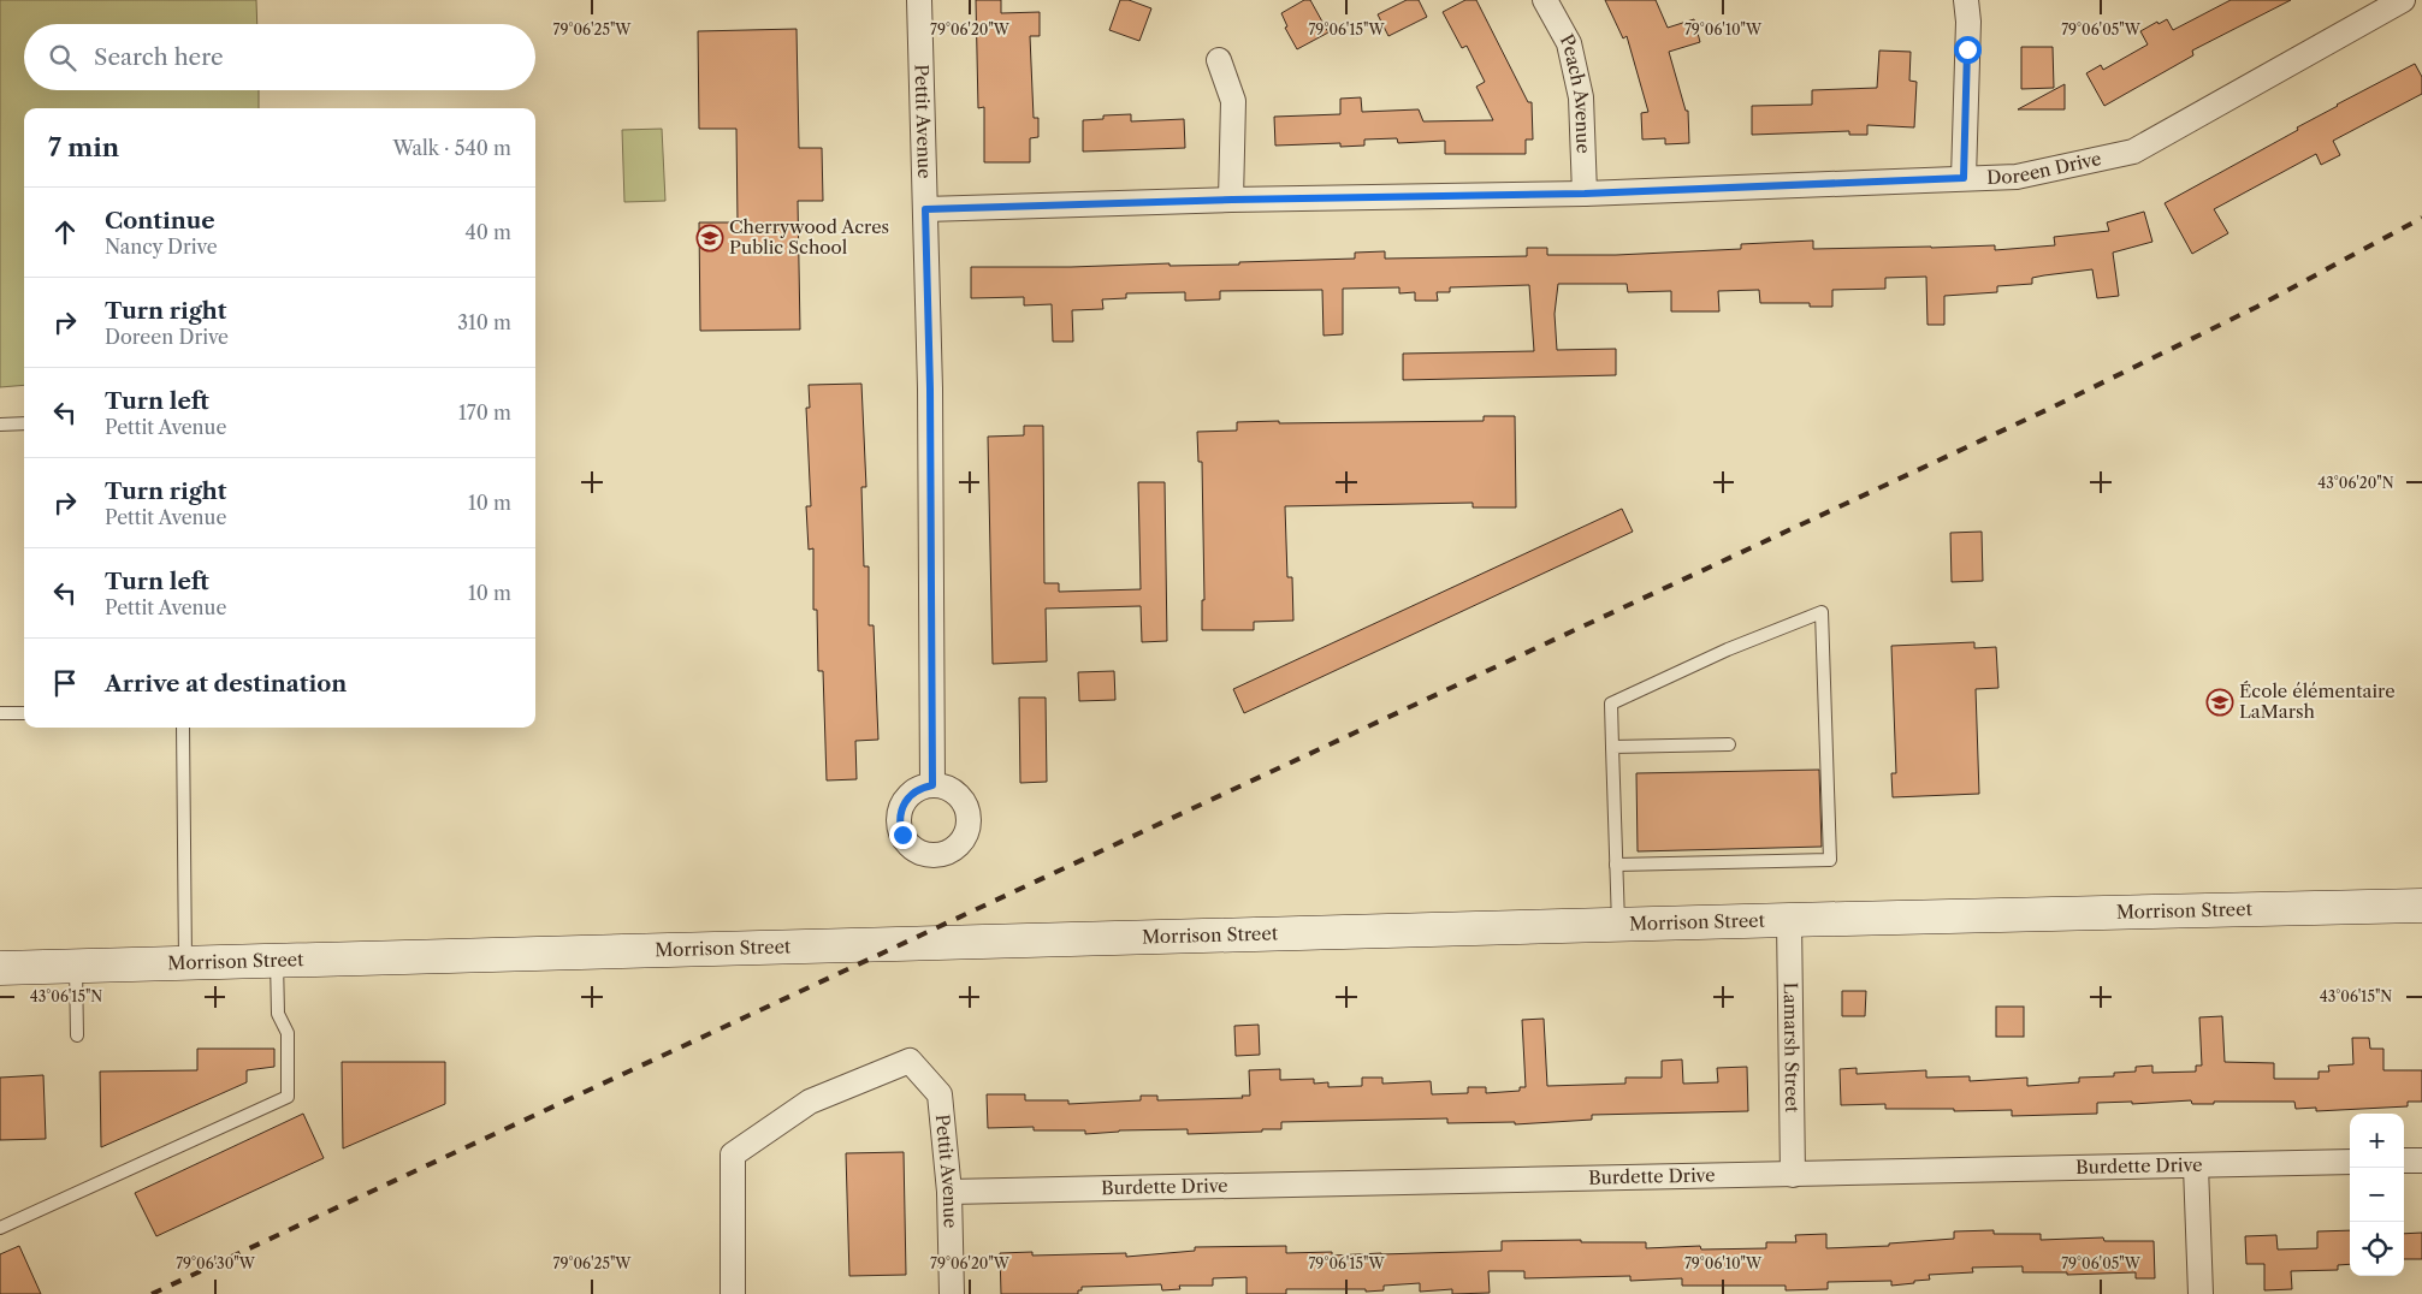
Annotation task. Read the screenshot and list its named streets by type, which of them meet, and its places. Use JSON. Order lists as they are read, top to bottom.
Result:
{
  "streets": {
    "street": [
      "Peach Avenue",
      "Pettit Avenue",
      "Doreen Drive",
      "Morrison Street",
      "Lamarsh Street",
      "Burdette Drive"
    ]
  },
  "crossings": [
    ["Peach Avenue", "Doreen Drive"],
    ["Pettit Avenue", "Doreen Drive"],
    ["Pettit Avenue", "Burdette Drive"],
    ["Morrison Street", "Lamarsh Street"],
    ["Lamarsh Street", "Burdette Drive"]
  ],
  "places": {
    "school or university": ["Cherrywood Acres Public School", "École élémentaire LaMarsh"]
  },
  "page": {
    "search": "Search here",
    "heading": ["7 min", "Walk · 540 m"],
    "list": [
      ["Continue", "Nancy Drive", "40 m"],
      ["Turn right", "Doreen Drive", "310 m"],
      ["Turn left", "Pettit Avenue", "170 m"],
      ["Turn right", "Pettit Avenue", "10 m"],
      ["Turn left", "Pettit Avenue", "10 m"],
      "Arrive at destination"
    ],
    "map_buttons": ["+", "−"]
  },
  "coordinates": [
    "79°06'25\"W",
    "79°06'20\"W",
    "79°06'15\"W",
    "79°06'10\"W",
    "79°06'05\"W",
    "43°06'20\"N",
    "43°06'15\"N",
    "79°06'30\"W"
  ]
}
